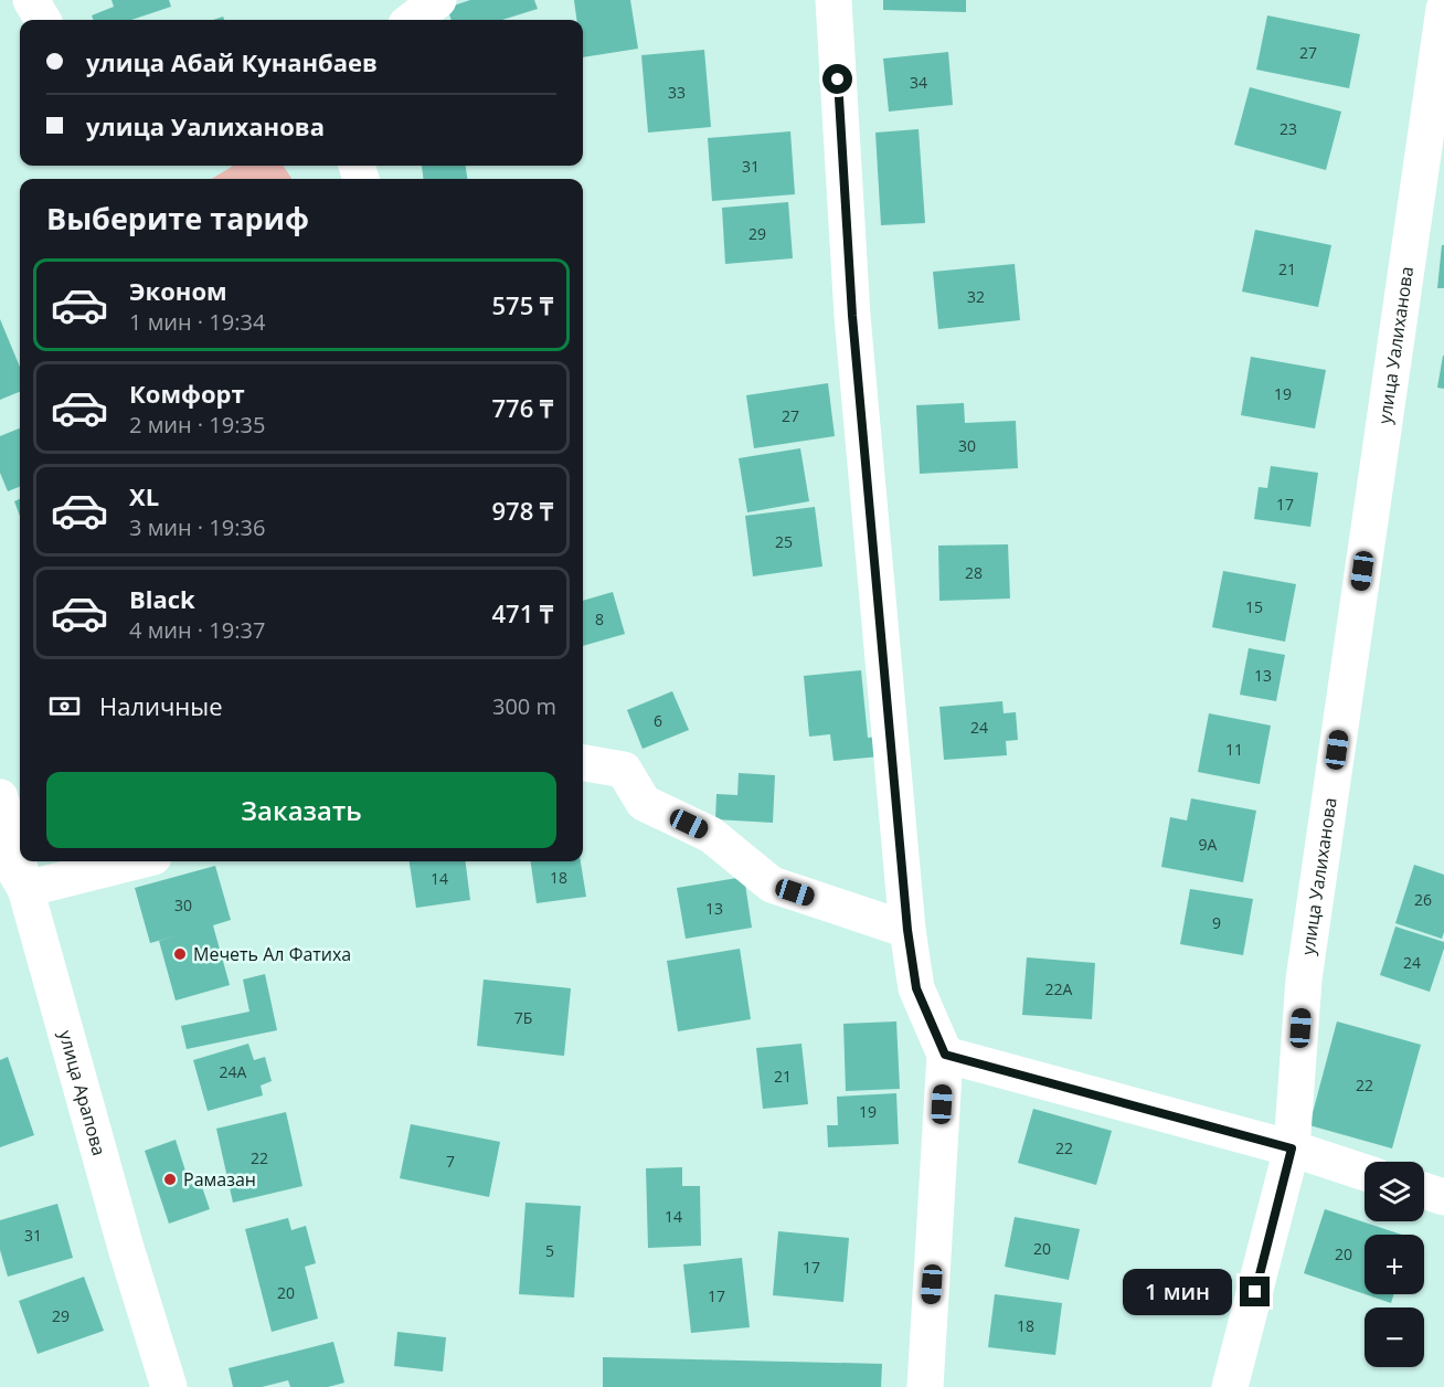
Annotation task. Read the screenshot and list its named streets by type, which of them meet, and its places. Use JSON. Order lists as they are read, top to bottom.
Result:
{
  "streets": {
    "street": ["улица Уалиханова", "улица Арапова"]
  },
  "places": ["Мечеть Ал Фатиха", "Рамазан"],
  "house_numbers": [
    "27",
    "34",
    "33",
    "23",
    "31",
    "29",
    "21",
    "32",
    "19",
    "27",
    "30",
    "17",
    "25",
    "28",
    "15",
    "8",
    "13",
    "6",
    "24",
    "11",
    "9А",
    "18",
    "14",
    "26",
    "30",
    "13",
    "9",
    "24",
    "22А",
    "7Б",
    "24А",
    "21",
    "22",
    "19",
    "22",
    "22",
    "7",
    "14",
    "31",
    "20",
    "5",
    "20",
    "17",
    "20",
    "17",
    "29",
    "18"
  ],
  "page": {
    "banner": ["улица Абай Кунанбаев", "улица Уалиханова"],
    "heading": "Выберите тариф",
    "list": [
      {
        "name": "Эконом",
        "note": "1 мин · 19:34",
        "value": "575 ₸"
      },
      {
        "name": "Комфорт",
        "note": "2 мин · 19:35",
        "value": "776 ₸"
      },
      {
        "name": "XL",
        "note": "3 мин · 19:36",
        "value": "978 ₸"
      },
      {
        "name": "Black",
        "note": "4 мин · 19:37",
        "value": "471 ₸"
      }
    ],
    "pay": ["Наличные", "300 m"],
    "buttons": "Заказать",
    "map_buttons": ["+", "−"],
    "bubble": "1 мин"
  }
}
